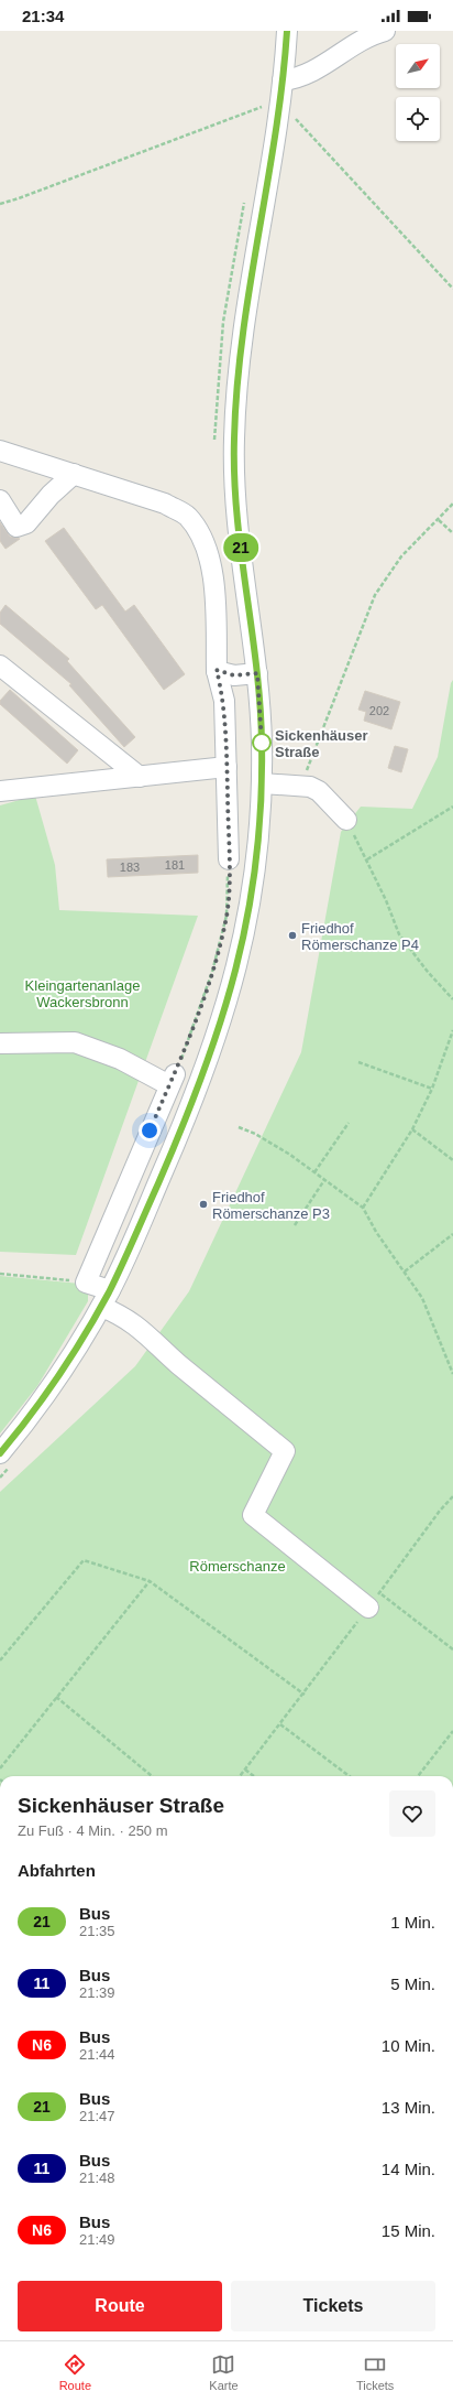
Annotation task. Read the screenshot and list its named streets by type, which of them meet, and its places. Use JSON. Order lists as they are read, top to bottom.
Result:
{
  "parks": ["Kleingartenanlage Wackersbronn", "Römerschanze"],
  "places": ["Sickenhäuser Straße", "Friedhof Römerschanze P4", "Friedhof Römerschanze P3"],
  "lines": ["bus line 21"],
  "house_numbers": ["202", "181", "183"],
  "north": "top right",
  "page": {
    "status": "21:34",
    "on_map": "21",
    "heading": [
      ["Sickenhäuser Straße", "Zu Fuß · 4 Min. · 250 m"],
      "Abfahrten"
    ],
    "list": [
      {
        "mark": "21",
        "name": "Bus",
        "note": "21:35",
        "value": "1 Min."
      },
      {
        "mark": "11",
        "name": "Bus",
        "note": "21:39",
        "value": "5 Min."
      },
      {
        "mark": "N6",
        "name": "Bus",
        "note": "21:44",
        "value": "10 Min."
      },
      {
        "mark": "21",
        "name": "Bus",
        "note": "21:47",
        "value": "13 Min."
      },
      {
        "mark": "11",
        "name": "Bus",
        "note": "21:48",
        "value": "14 Min."
      },
      {
        "mark": "N6",
        "name": "Bus",
        "note": "21:49",
        "value": "15 Min."
      }
    ],
    "buttons": ["Route", "Tickets"],
    "tabs": ["Route", "Karte", "Tickets"]
  }
}
